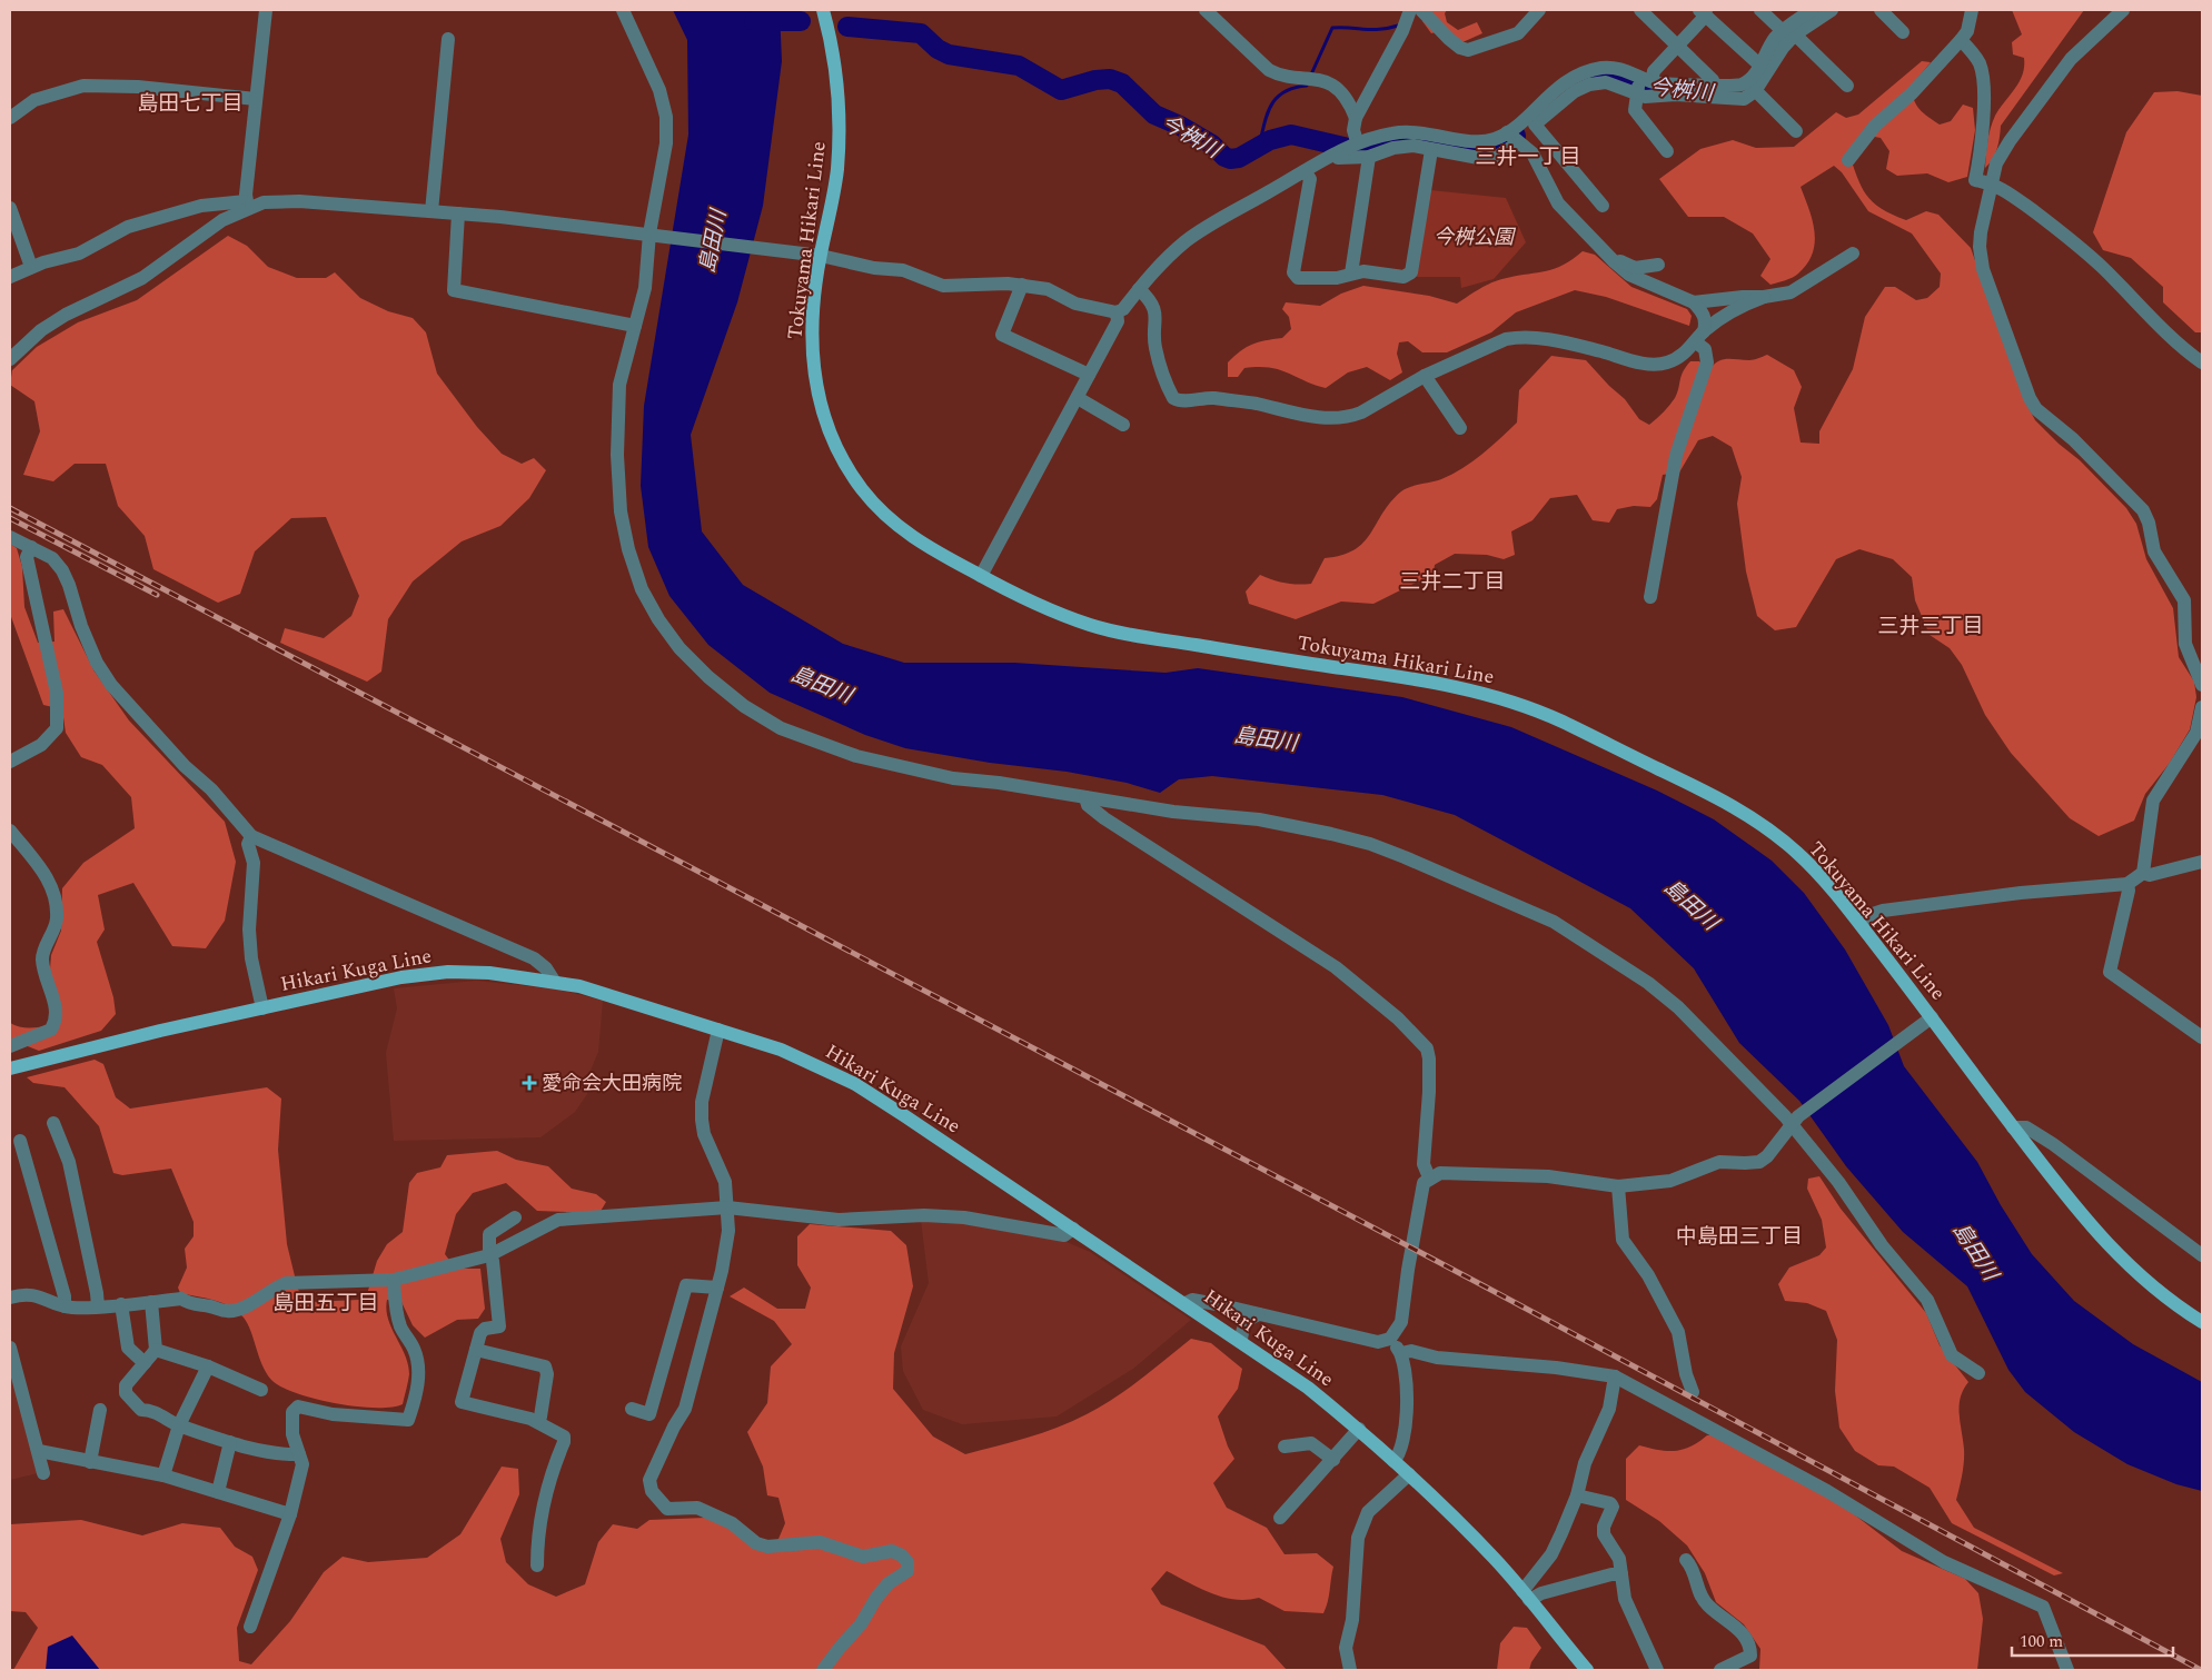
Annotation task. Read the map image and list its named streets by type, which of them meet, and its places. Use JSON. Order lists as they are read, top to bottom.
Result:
{
  "streets": {
    "main road": ["Tokuyama Hikari Line", "Hikari Kuga Line"]
  },
  "districts": [
    "島田七丁目",
    "三井一丁目",
    "三井二丁目",
    "三井三丁目",
    "中島田三丁目",
    "島田五丁目"
  ],
  "water": ["今桝川", "島田川"],
  "parks": ["今桝公園"],
  "places": {
    "health": ["愛命会大田病院"]
  },
  "scale_bar": "100 m"
}
